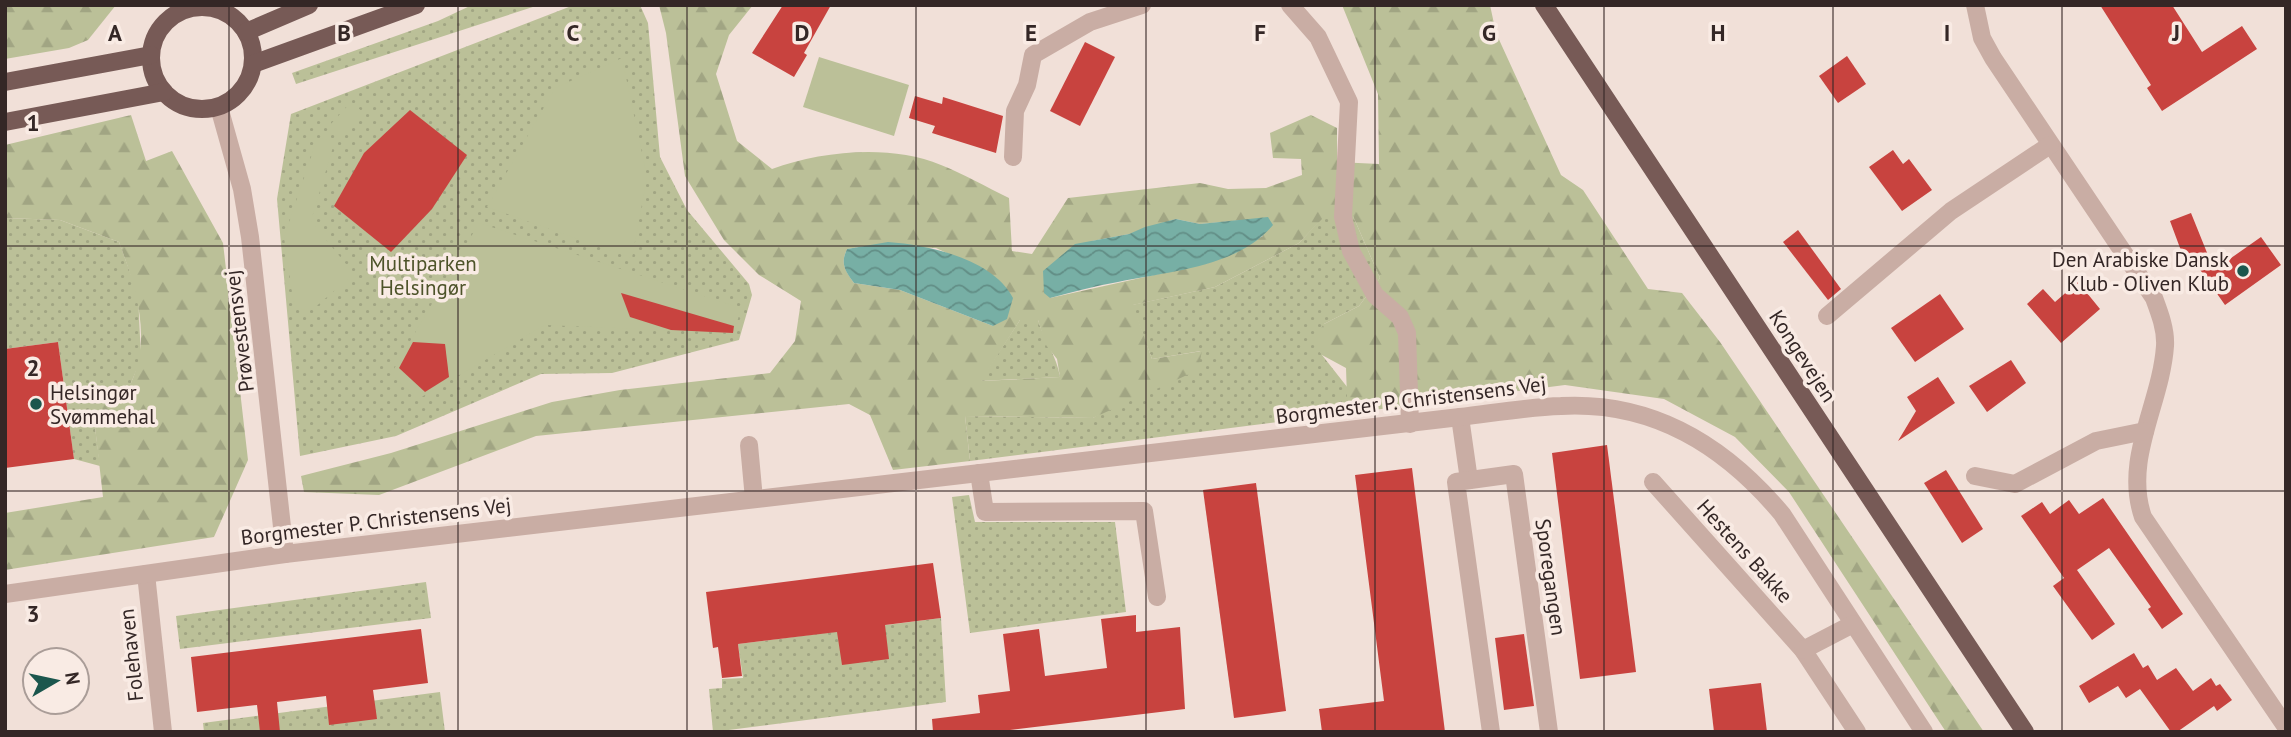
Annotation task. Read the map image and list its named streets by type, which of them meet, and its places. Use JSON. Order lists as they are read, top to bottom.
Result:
{
  "streets": {
    "main road": ["Kongevejen"],
    "street": [
      "Prøvestensvej",
      "Borgmester P. Christensens Vej",
      "Hestens Bakke",
      "Sporegangen",
      "Folehaven"
    ]
  },
  "crossings": [
    ["Prøvestensvej", "Borgmester P. Christensens Vej"],
    ["Borgmester P. Christensens Vej", "Folehaven"]
  ],
  "parks": ["Multiparken Helsingør"],
  "places": ["Den Arabiske Dansk Klub - Oliven Klub", "Helsingør Svømmehal"],
  "north": "right",
  "grid": {
    "columns": [
      "A",
      "B",
      "C",
      "D",
      "E",
      "F",
      "G",
      "H",
      "I",
      "J"
    ],
    "rows": ["1", "2", "3"]
  }
}
